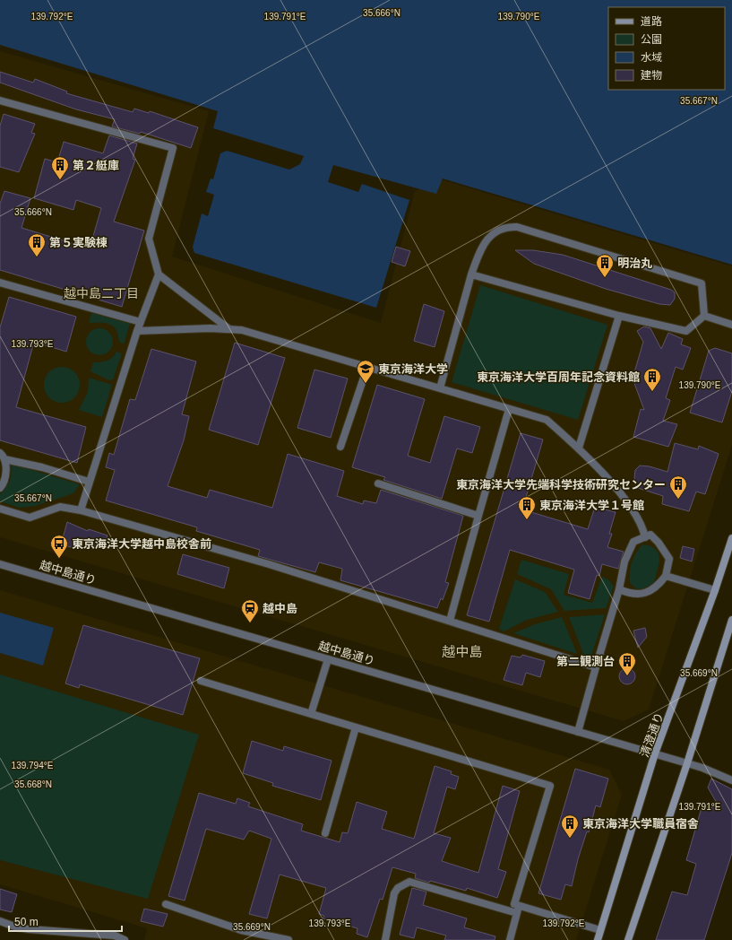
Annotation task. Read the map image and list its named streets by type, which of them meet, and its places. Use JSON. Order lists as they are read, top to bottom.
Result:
{
  "streets": {
    "main road": ["清澄通り"],
    "street": ["越中島通り"]
  },
  "crossings": [
    ["越中島通り", "清澄通り"]
  ],
  "districts": ["越中島二丁目", "越中島"],
  "places": {
    "building": [
      "第２艇庫",
      "第５実験棟",
      "明治丸",
      "東京海洋大学百周年記念資料館",
      "東京海洋大学先端科学技術研究センター",
      "東京海洋大学１号館",
      "第二観測台",
      "東京海洋大学職員宿舎"
    ],
    "school or university": ["東京海洋大学"],
    "bus stop": ["東京海洋大学越中島校舎前"],
    "station": ["越中島"]
  },
  "legend": [
    "道路",
    "公園",
    "水域",
    "建物"
  ],
  "scale_bar": "50 m",
  "coordinates": [
    "35.666°N",
    "139.792°E",
    "139.791°E",
    "139.790°E",
    "35.667°N",
    "139.793°E",
    "35.669°N",
    "139.794°E",
    "35.668°N"
  ]
}
